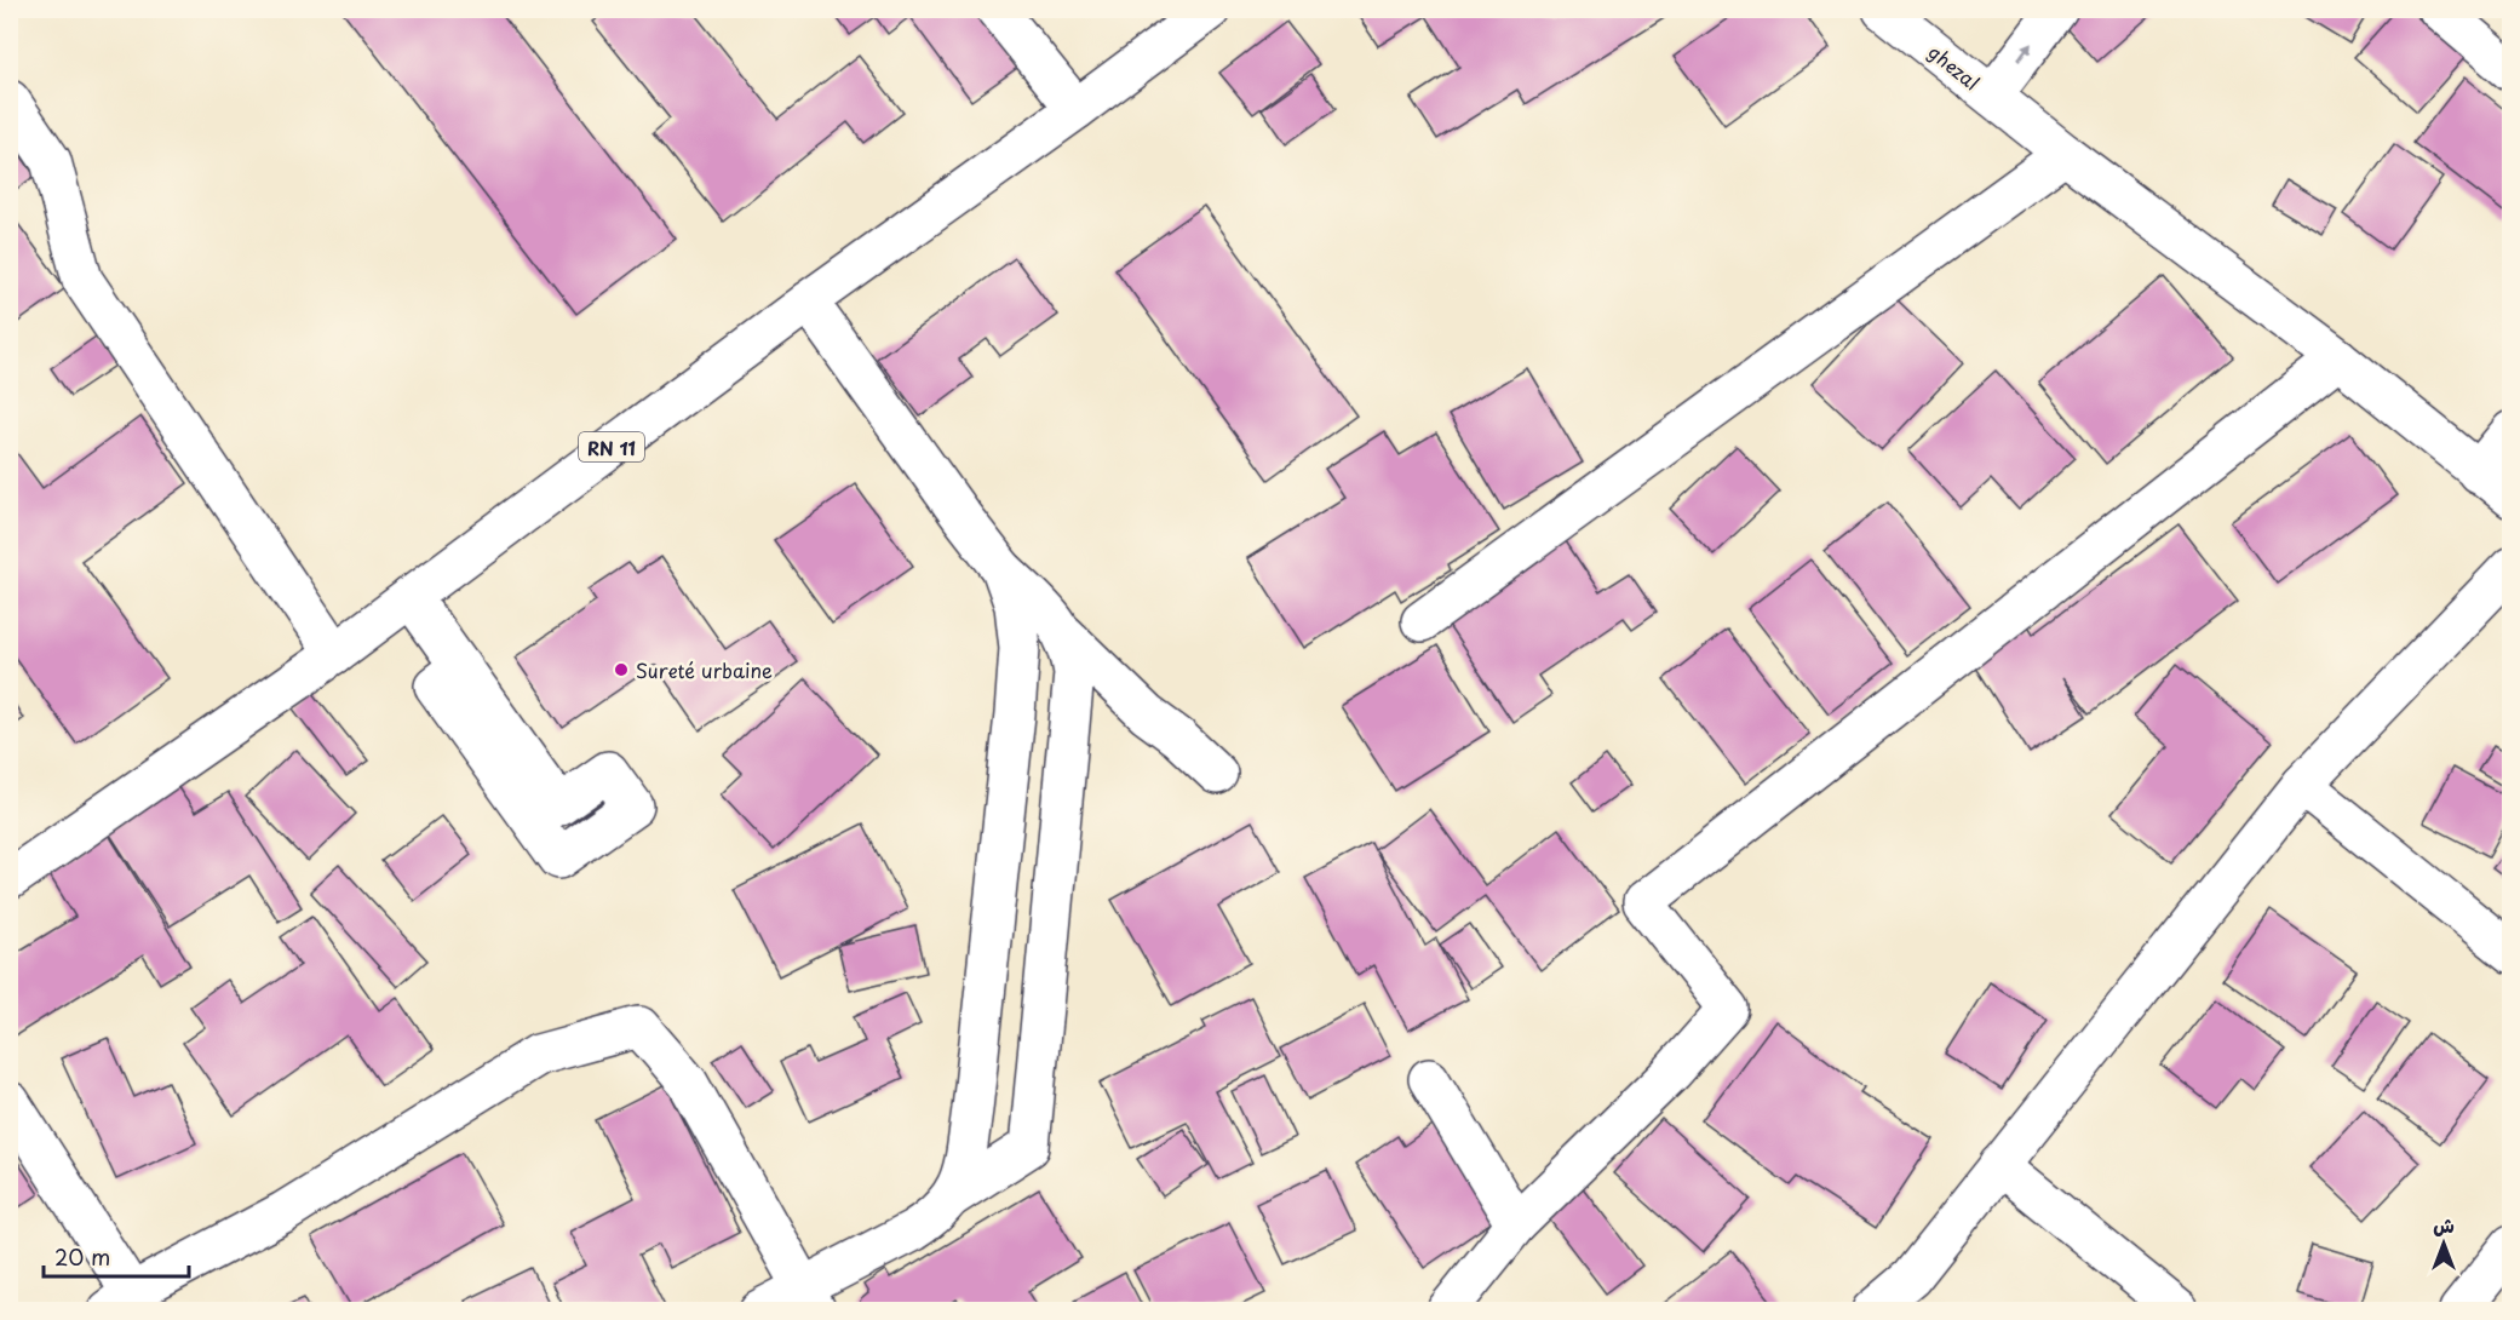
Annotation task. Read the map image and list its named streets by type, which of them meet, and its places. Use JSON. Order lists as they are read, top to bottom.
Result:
{
  "streets": {
    "street": ["ghezal", "RN 11"]
  },
  "places": ["Sureté urbaine"],
  "scale_bar": "20 m",
  "north": "top"
}
